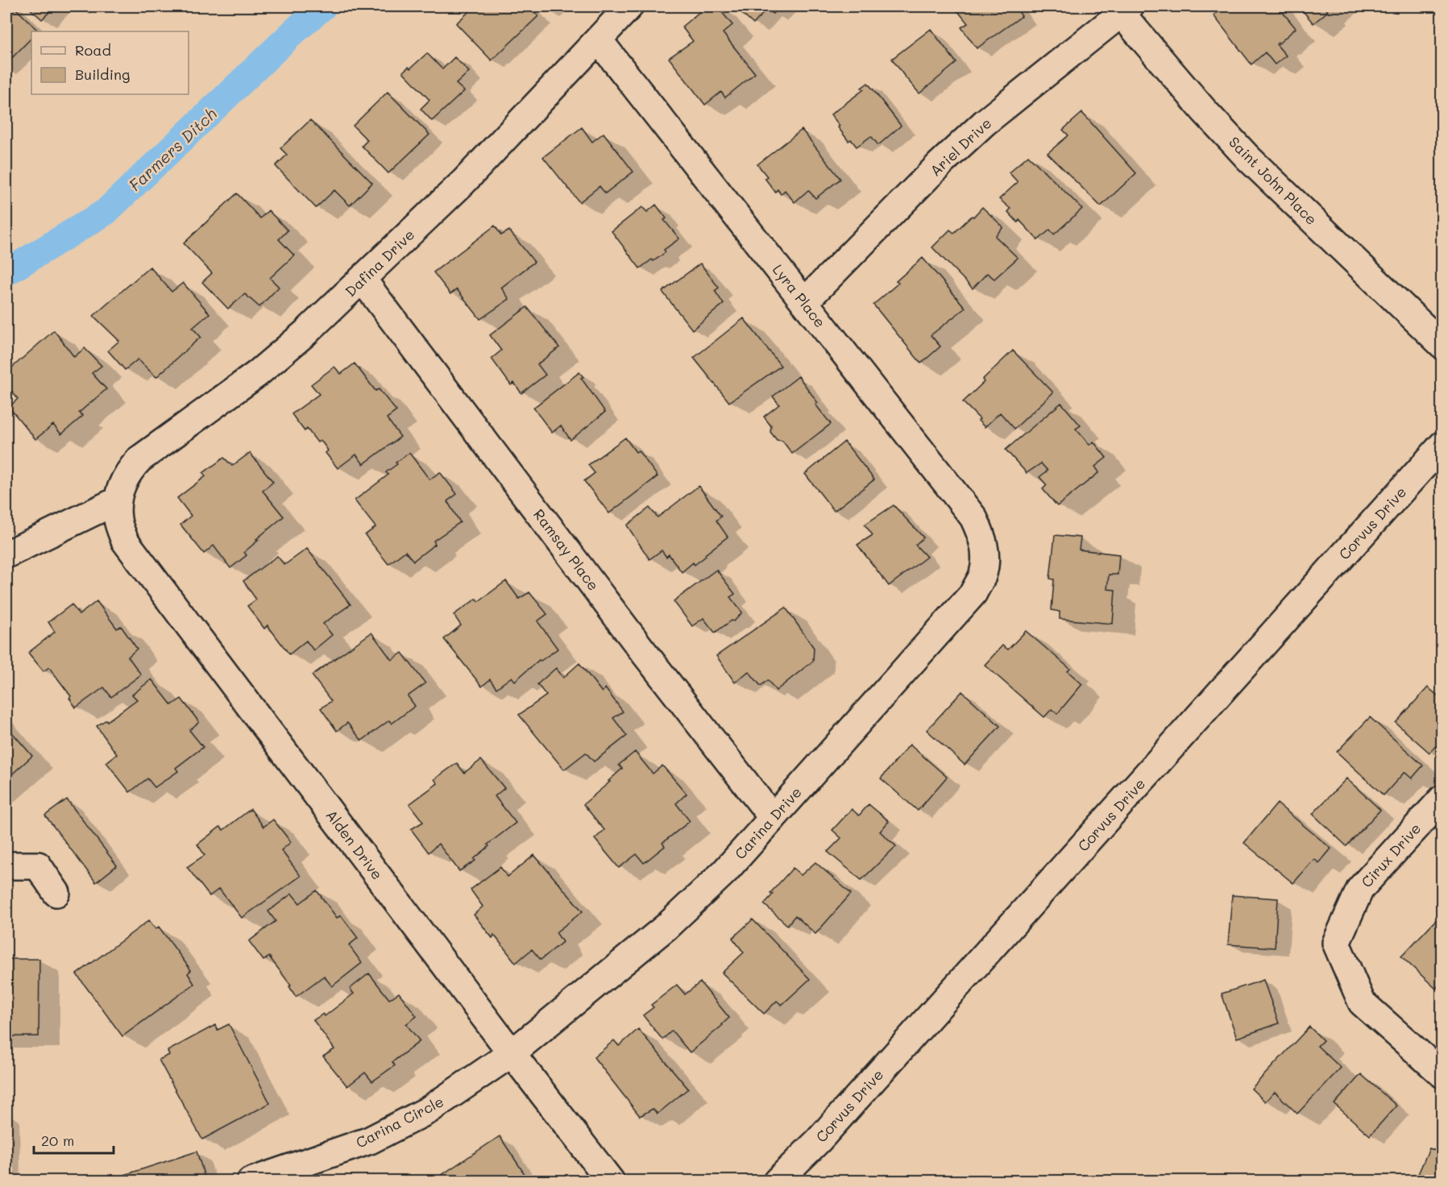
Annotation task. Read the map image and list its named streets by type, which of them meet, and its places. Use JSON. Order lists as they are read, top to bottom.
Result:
{
  "streets": {
    "street": [
      "Ariel Drive",
      "Saint John Place",
      "Dafina Drive",
      "Lyra Place",
      "Corvus Drive",
      "Ramsay Place",
      "Carina Drive",
      "Alden Drive",
      "Cirux Drive",
      "Carina Circle"
    ]
  },
  "crossings": [
    ["Ariel Drive", "Saint John Place"],
    ["Ariel Drive", "Lyra Place"],
    ["Dafina Drive", "Lyra Place"],
    ["Dafina Drive", "Ramsay Place"],
    ["Dafina Drive", "Alden Drive"],
    ["Lyra Place", "Carina Drive"],
    ["Ramsay Place", "Carina Drive"],
    ["Carina Drive", "Alden Drive"],
    ["Carina Drive", "Carina Circle"],
    ["Alden Drive", "Carina Circle"]
  ],
  "water": ["Farmers Ditch"],
  "legend": ["Road", "Building"],
  "scale_bar": "20 m"
}
